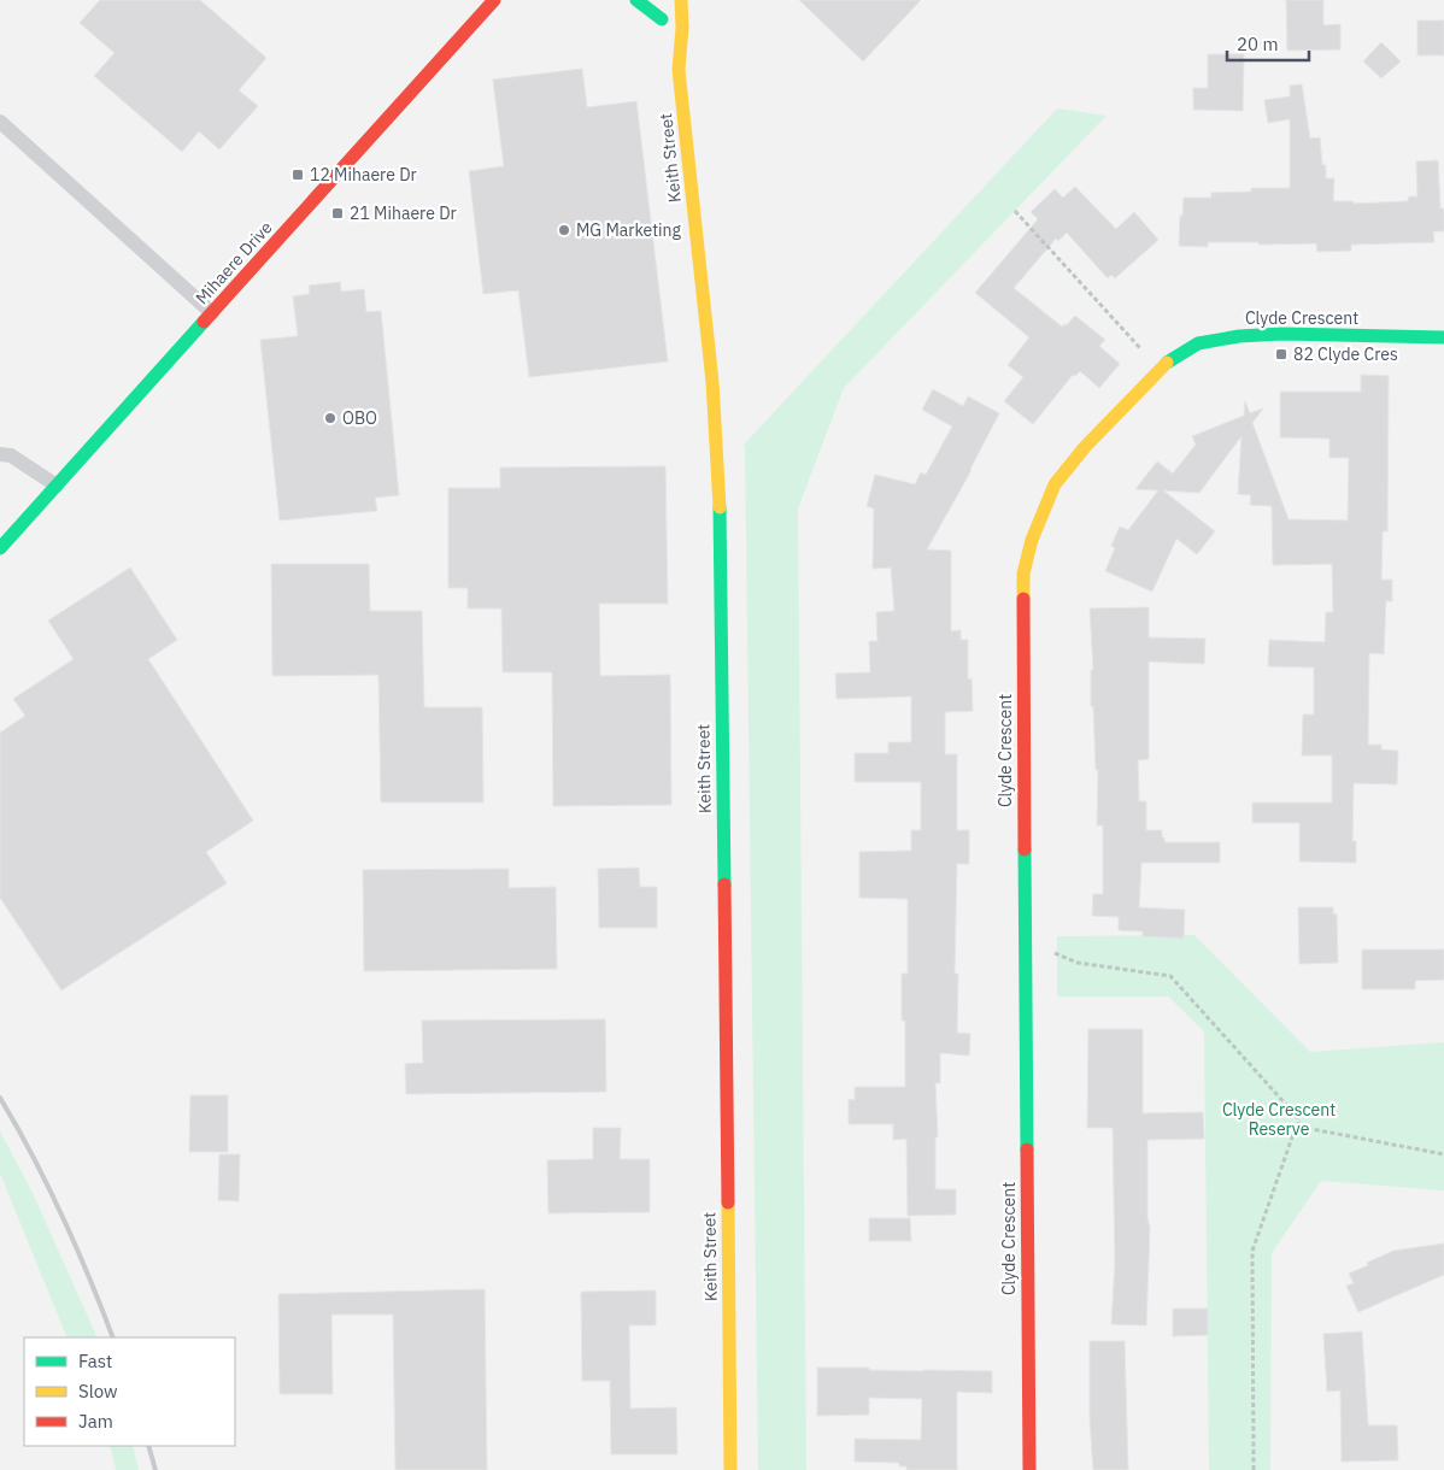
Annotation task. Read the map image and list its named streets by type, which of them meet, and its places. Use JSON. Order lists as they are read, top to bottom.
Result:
{
  "streets": {
    "street": ["Keith Street", "Mihaere Drive", "Clyde Crescent"]
  },
  "parks": ["Clyde Crescent Reserve"],
  "places": {
    "transit": ["12 Mihaere Dr", "21 Mihaere Dr", "82 Clyde Cres"],
    "other": ["MG Marketing", "OBO"]
  },
  "legend": ["Fast", "Slow", "Jam"],
  "scale_bar": "20 m"
}
